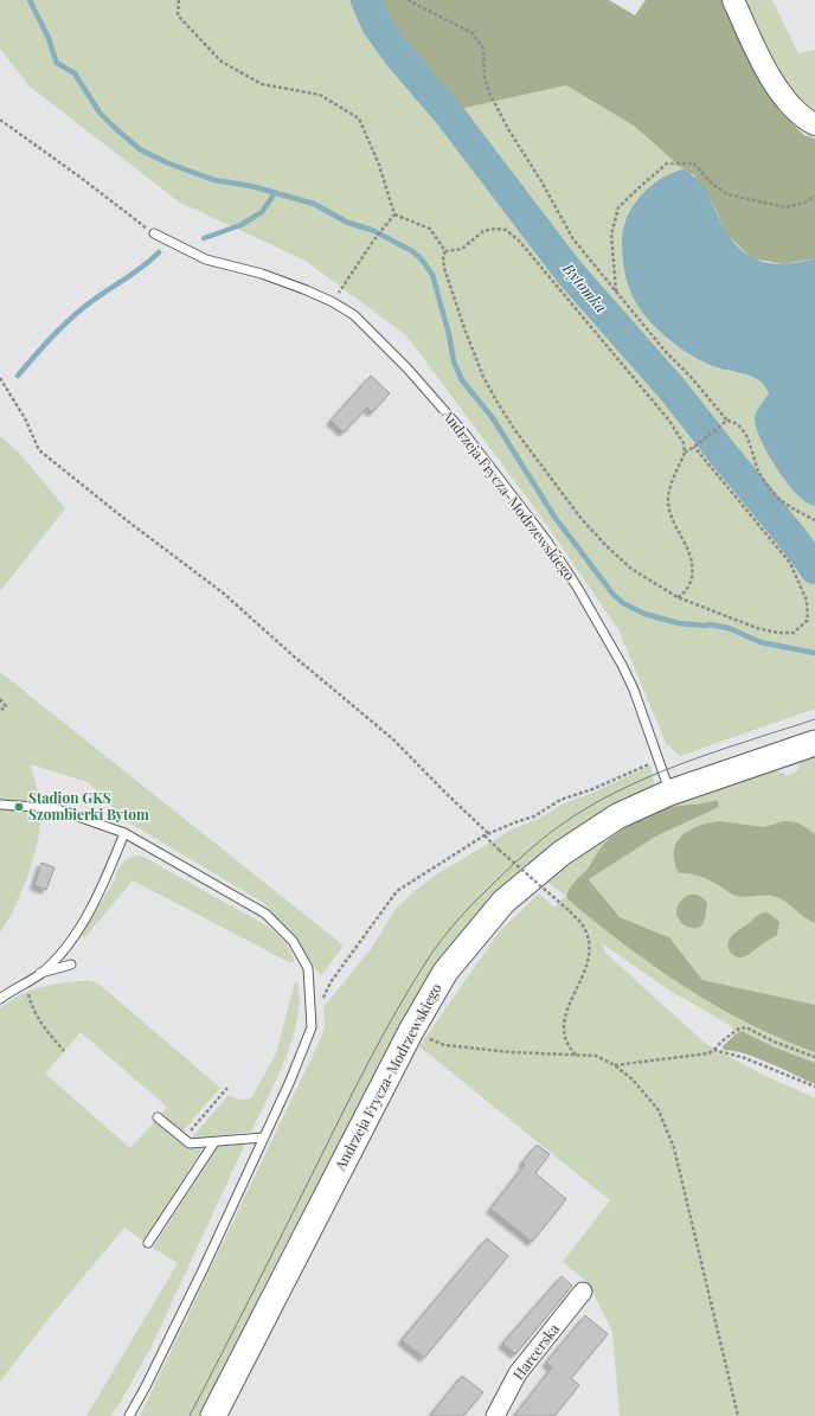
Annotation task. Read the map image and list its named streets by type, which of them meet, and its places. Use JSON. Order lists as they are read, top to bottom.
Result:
{
  "streets": {
    "main road": ["Andrzeja Frycza-Modrzewskiego"],
    "street": ["Harcerska"]
  },
  "water": ["Bytomka"],
  "places": ["Stadion GKS Szombierki Bytom"]
}
